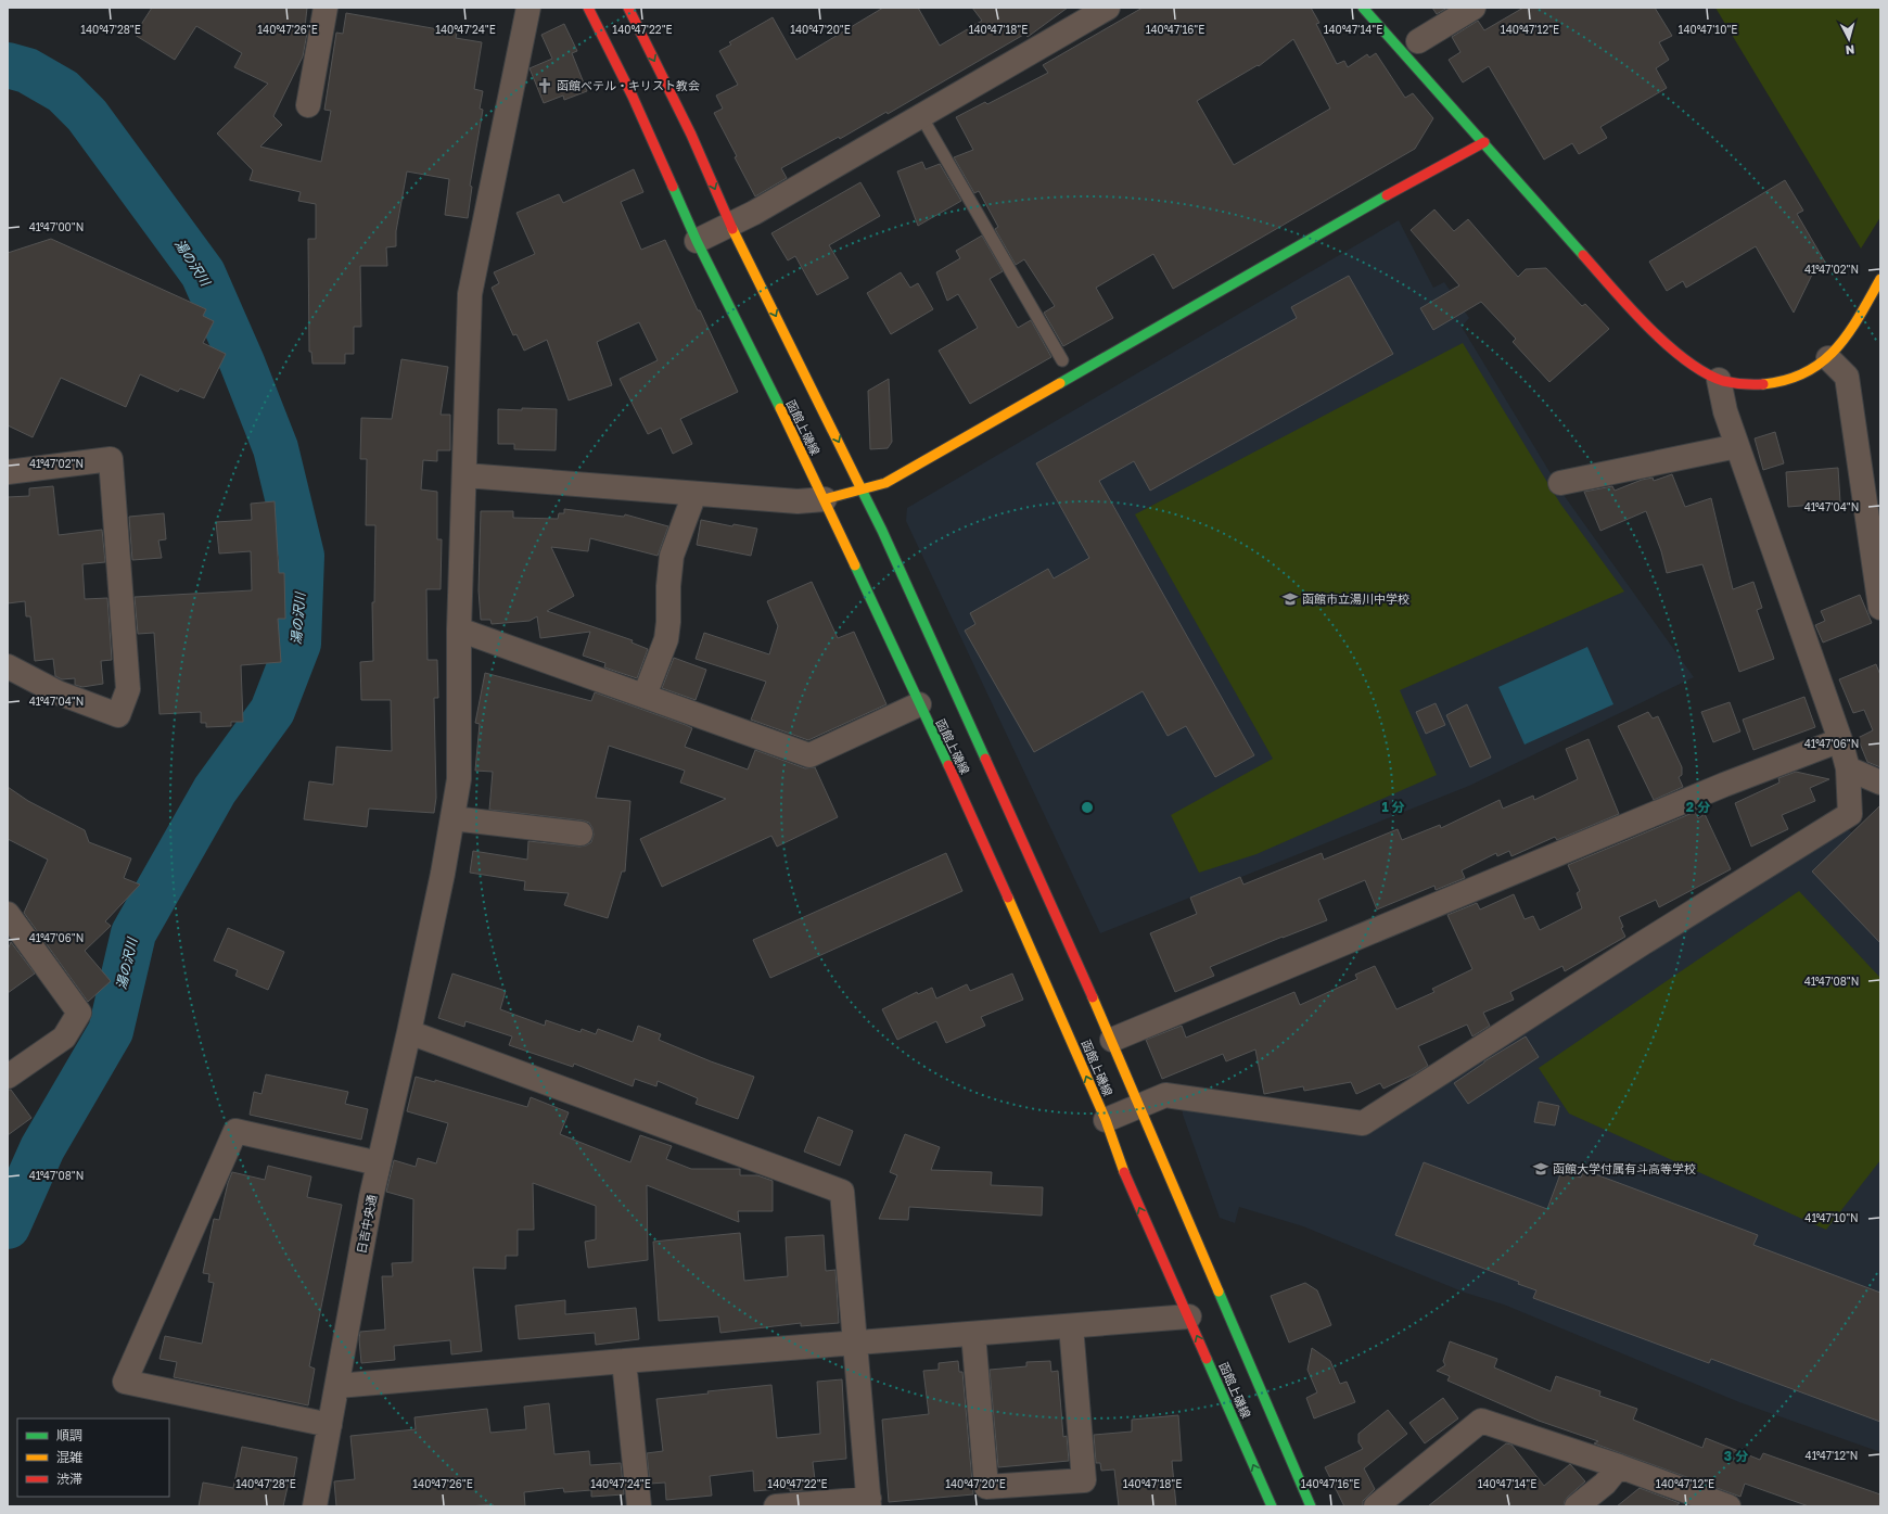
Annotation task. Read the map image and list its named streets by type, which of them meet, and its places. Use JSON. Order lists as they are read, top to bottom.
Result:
{
  "streets": {
    "main road": ["函館上磯線"],
    "street": ["日吉中央通"]
  },
  "water": ["湯の沢川"],
  "places": {
    "church": ["函館ベテル・キリスト教会"],
    "school or university": ["函館市立湯川中学校", "函館大学付属有斗高等学校"]
  },
  "legend": ["順調", "混雑", "渋滞"],
  "north": "bottom",
  "coordinates": [
    "140°47'28\"E",
    "140°47'26\"E",
    "140°47'24\"E",
    "140°47'22\"E",
    "140°47'20\"E",
    "140°47'18\"E",
    "140°47'16\"E",
    "140°47'14\"E",
    "140°47'12\"E",
    "140°47'10\"E",
    "41°47'00\"N",
    "41°47'02\"N",
    "41°47'04\"N",
    "41°47'06\"N",
    "41°47'08\"N",
    "41°47'10\"N",
    "41°47'12\"N"
  ],
  "rings": ["1 分", "2 分", "3 分"]
}
